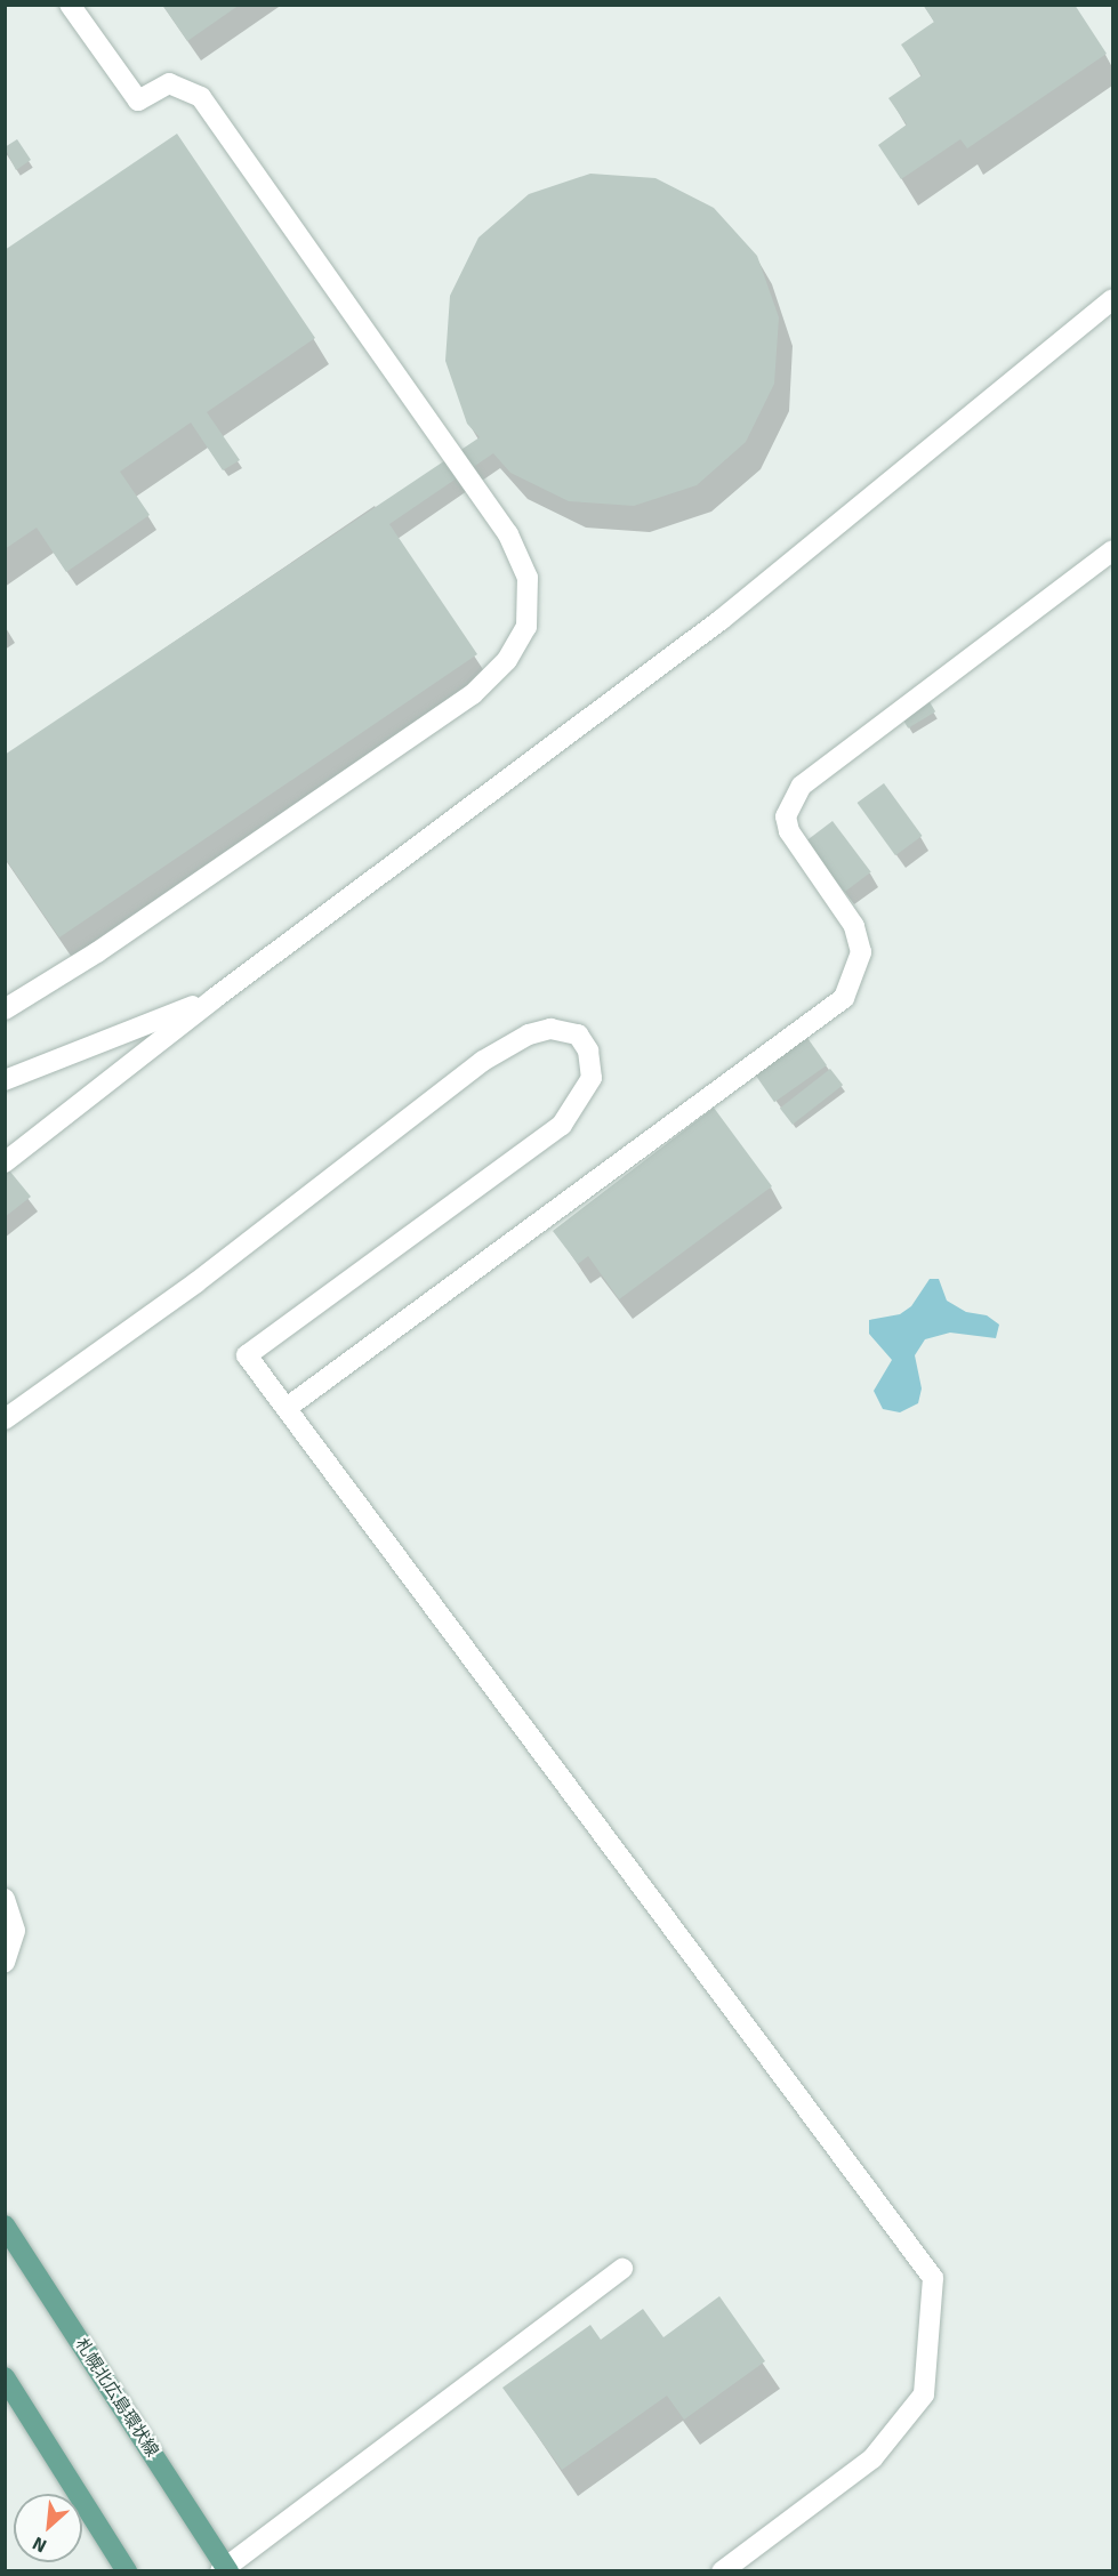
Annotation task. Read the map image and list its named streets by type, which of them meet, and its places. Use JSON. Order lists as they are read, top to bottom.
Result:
{
  "streets": {
    "main road": ["札幌北広島環状線"]
  },
  "north": "bottom left"
}
